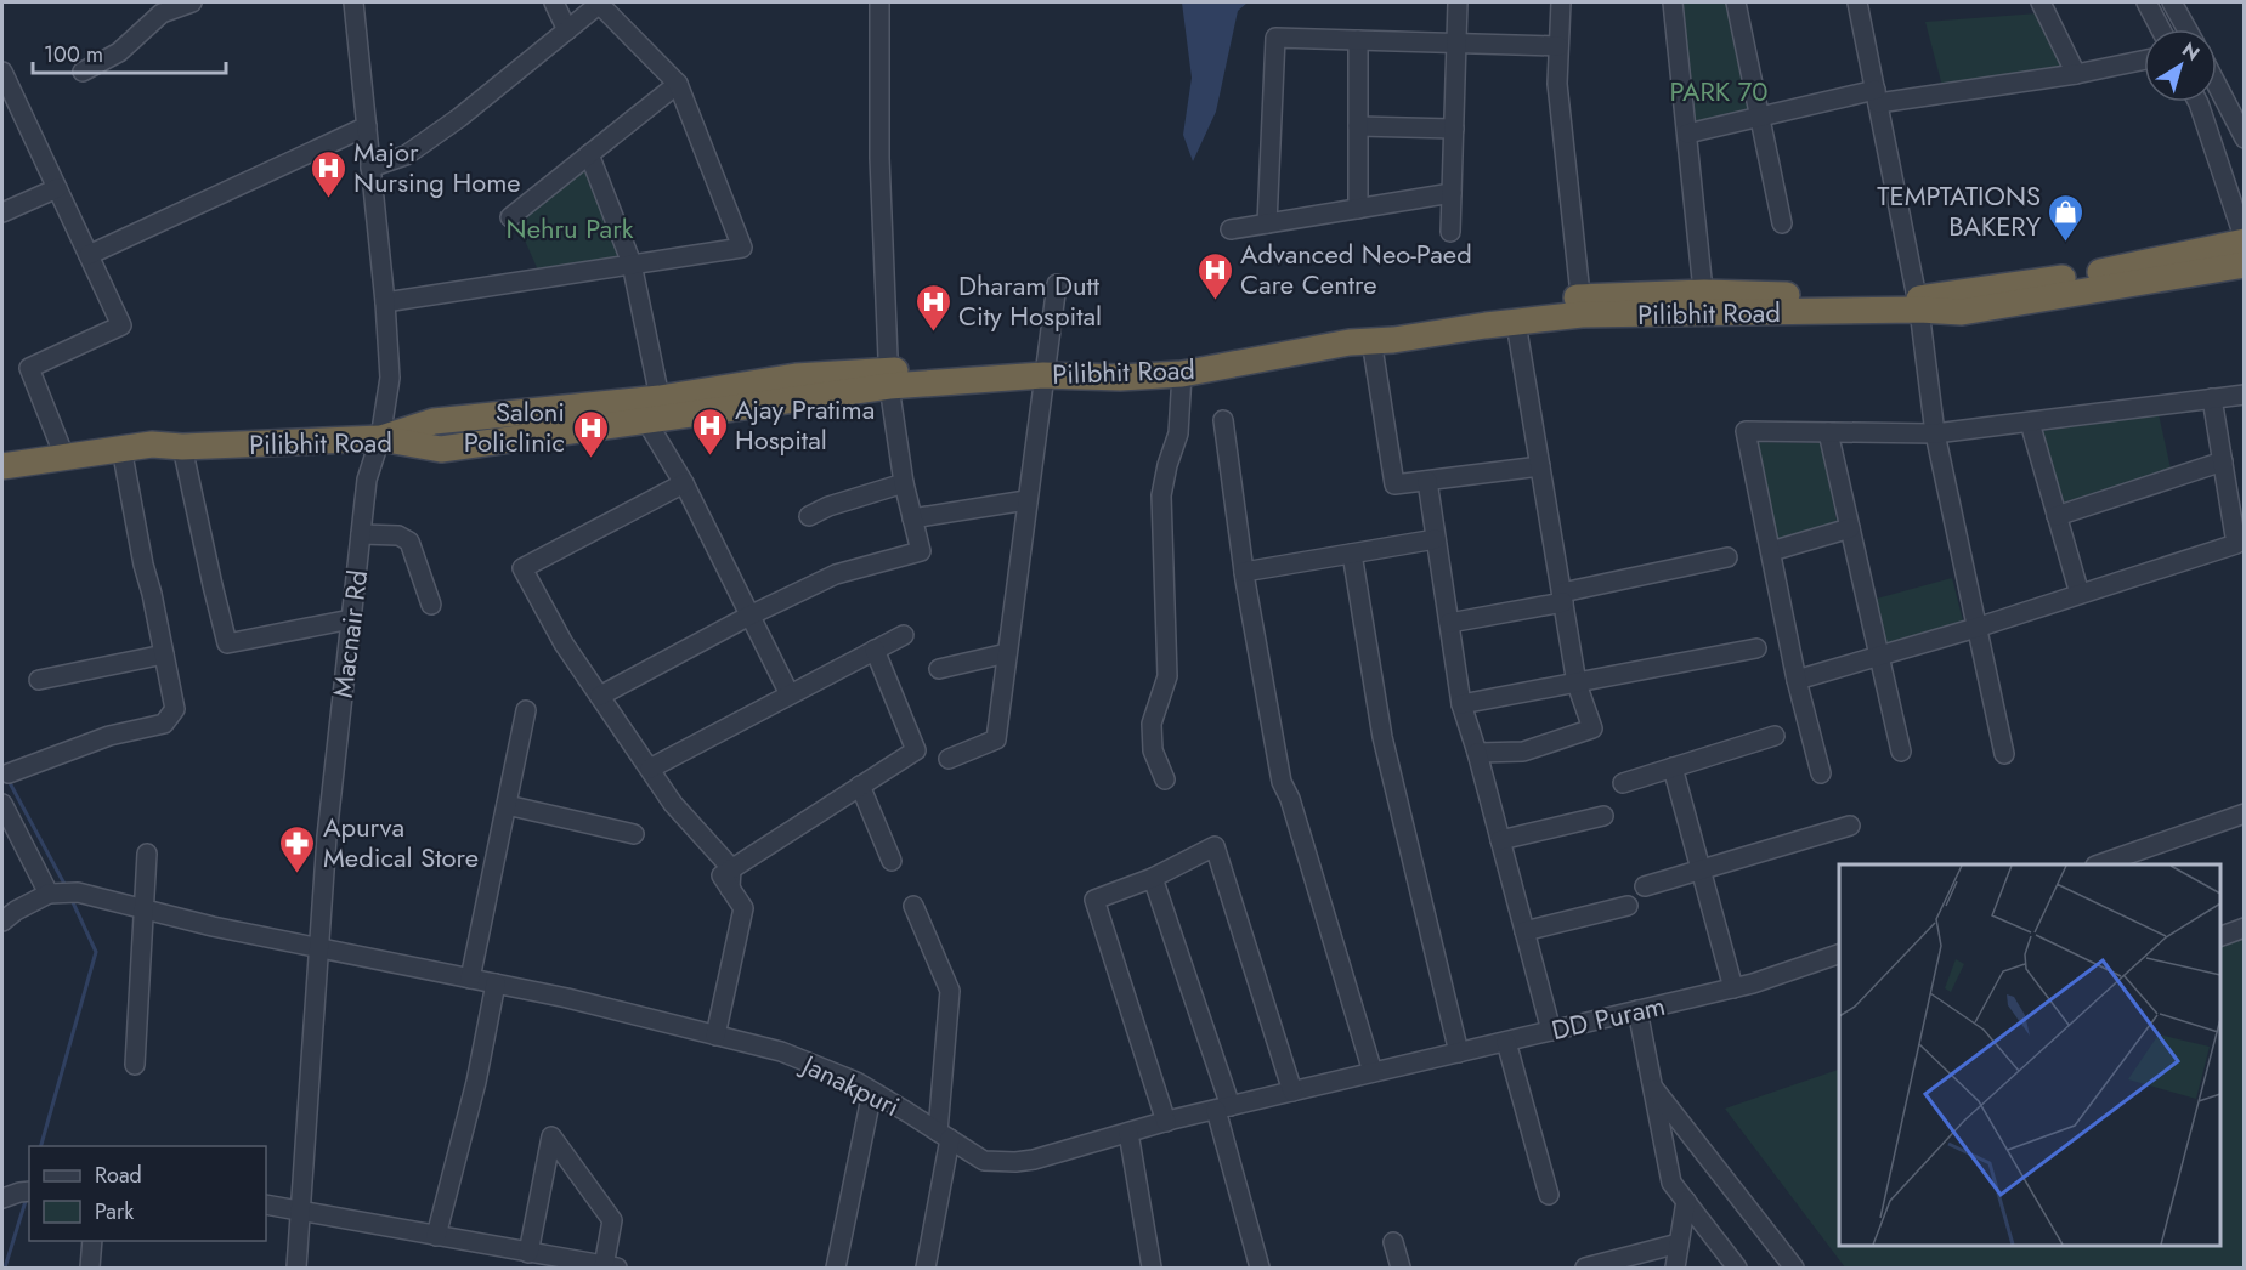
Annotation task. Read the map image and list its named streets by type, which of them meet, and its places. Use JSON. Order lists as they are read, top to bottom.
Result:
{
  "streets": {
    "highway": ["Pilibhit Road"],
    "street": ["Macnair Rd", "DD Puram", "Janakpuri"]
  },
  "crossings": [
    ["Pilibhit Road", "Macnair Rd"],
    ["Macnair Rd", "Janakpuri"],
    ["DD Puram", "Janakpuri"]
  ],
  "parks": ["PARK 70", "Nehru Park"],
  "places": {
    "hospital": [
      "Major Nursing Home",
      "Advanced Neo-Paed Care Centre",
      "Dharam Dutt City Hospital",
      "Ajay Pratima Hospital",
      "Saloni Policlinic"
    ],
    "shop": ["TEMPTATIONS BAKERY"],
    "pharmacy": ["Apurva Medical Store"]
  },
  "legend": ["Road", "Park"],
  "scale_bar": "100 m",
  "north": "top right"
}
